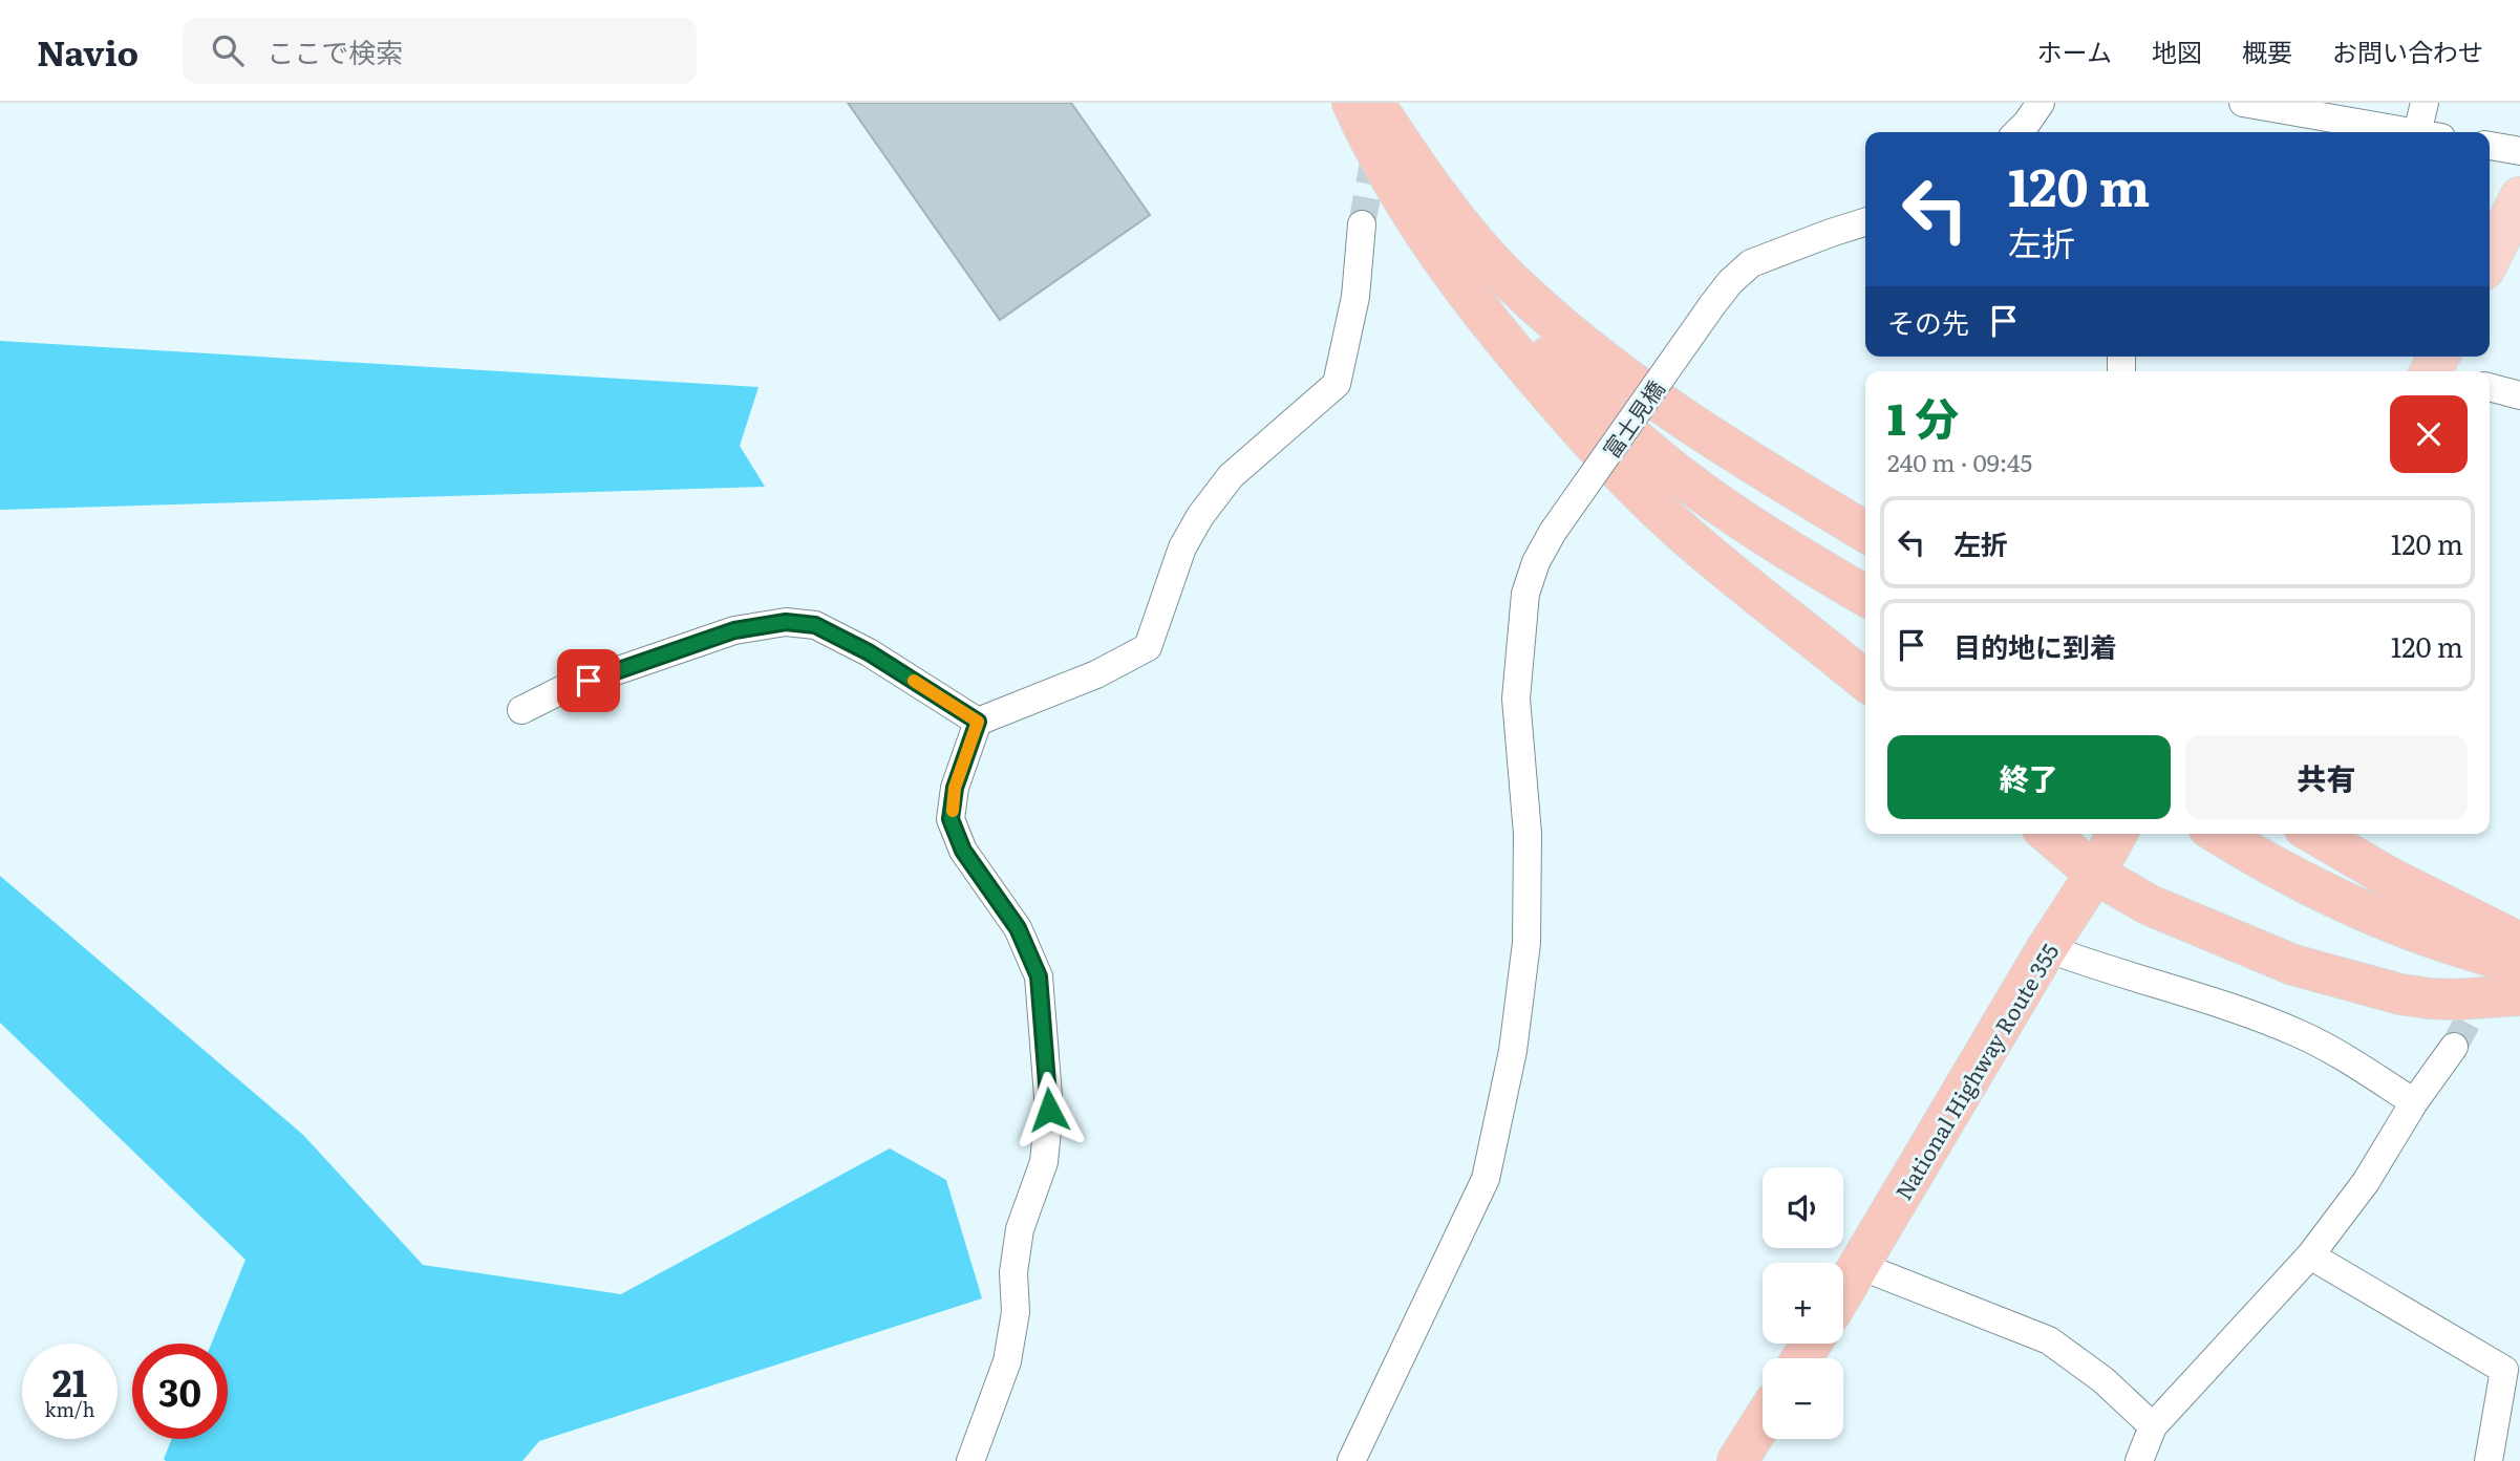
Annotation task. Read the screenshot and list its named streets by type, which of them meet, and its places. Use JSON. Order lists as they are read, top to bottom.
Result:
{
  "streets": {
    "highway": ["National Highway Route 355"],
    "street": ["富士見橋"]
  },
  "page": {
    "header": "Navio",
    "search": "ここで検索",
    "nav": [
      "ホーム",
      "地図",
      "概要",
      "お問い合わせ"
    ],
    "turn": ["120 m", "左折"],
    "then": "その先",
    "heading": ["1 分", "240 m · 09:45"],
    "list": [
      {
        "name": "左折",
        "value": "120 m"
      },
      {
        "name": "目的地に到着",
        "value": "120 m"
      }
    ],
    "buttons": ["終了", "共有"],
    "map_buttons": ["+", "−"],
    "speed": "21 km/h",
    "limit": "30"
  }
}
